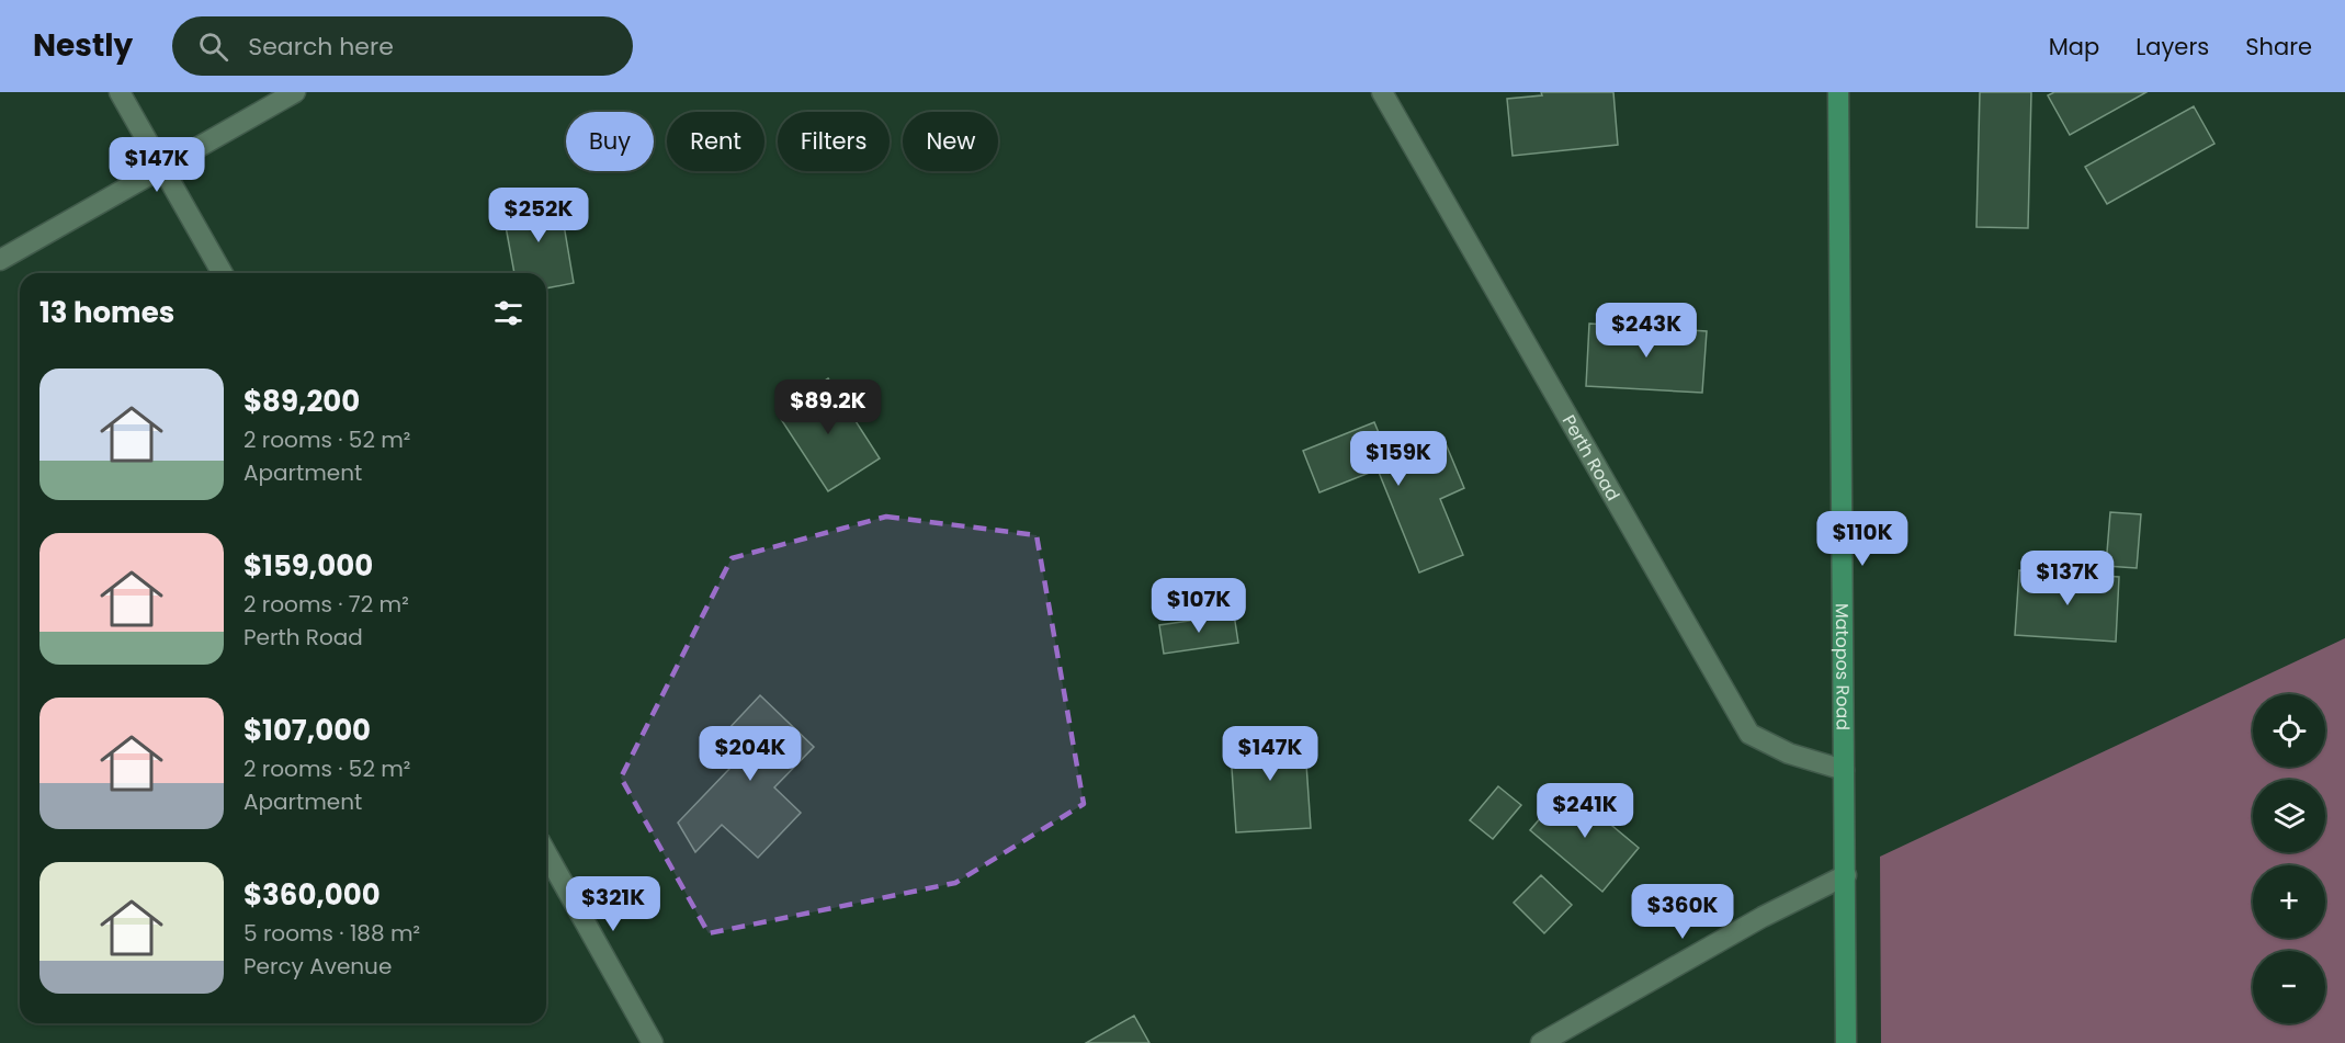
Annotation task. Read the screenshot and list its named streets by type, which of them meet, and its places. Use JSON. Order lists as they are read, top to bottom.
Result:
{
  "streets": {
    "main road": ["Matopos Road"],
    "street": ["Perth Road"]
  },
  "crossings": [
    ["Perth Road", "Matopos Road"]
  ],
  "page": {
    "header": "Nestly",
    "search": "Search here",
    "nav": ["Map", "Layers", "Share"],
    "chip": [
      "Buy",
      "Rent",
      "Filters",
      "New"
    ],
    "price": [
      "$147K",
      "$252K",
      "$243K",
      "$89.2K",
      "$159K",
      "$110K",
      "$137K",
      "$107K",
      "$204K",
      "$147K",
      "$241K",
      "$321K",
      "$360K"
    ],
    "heading": "13 homes",
    "list": [
      {
        "name": "$89,200",
        "note": "2 rooms · 52 m² · Apartment"
      },
      {
        "name": "$159,000",
        "note": "2 rooms · 72 m² · Perth Road"
      },
      {
        "name": "$107,000",
        "note": "2 rooms · 52 m² · Apartment"
      },
      {
        "name": "$360,000",
        "note": "5 rooms · 188 m² · Percy Avenue"
      }
    ],
    "map_buttons": ["+", "−"]
  }
}
